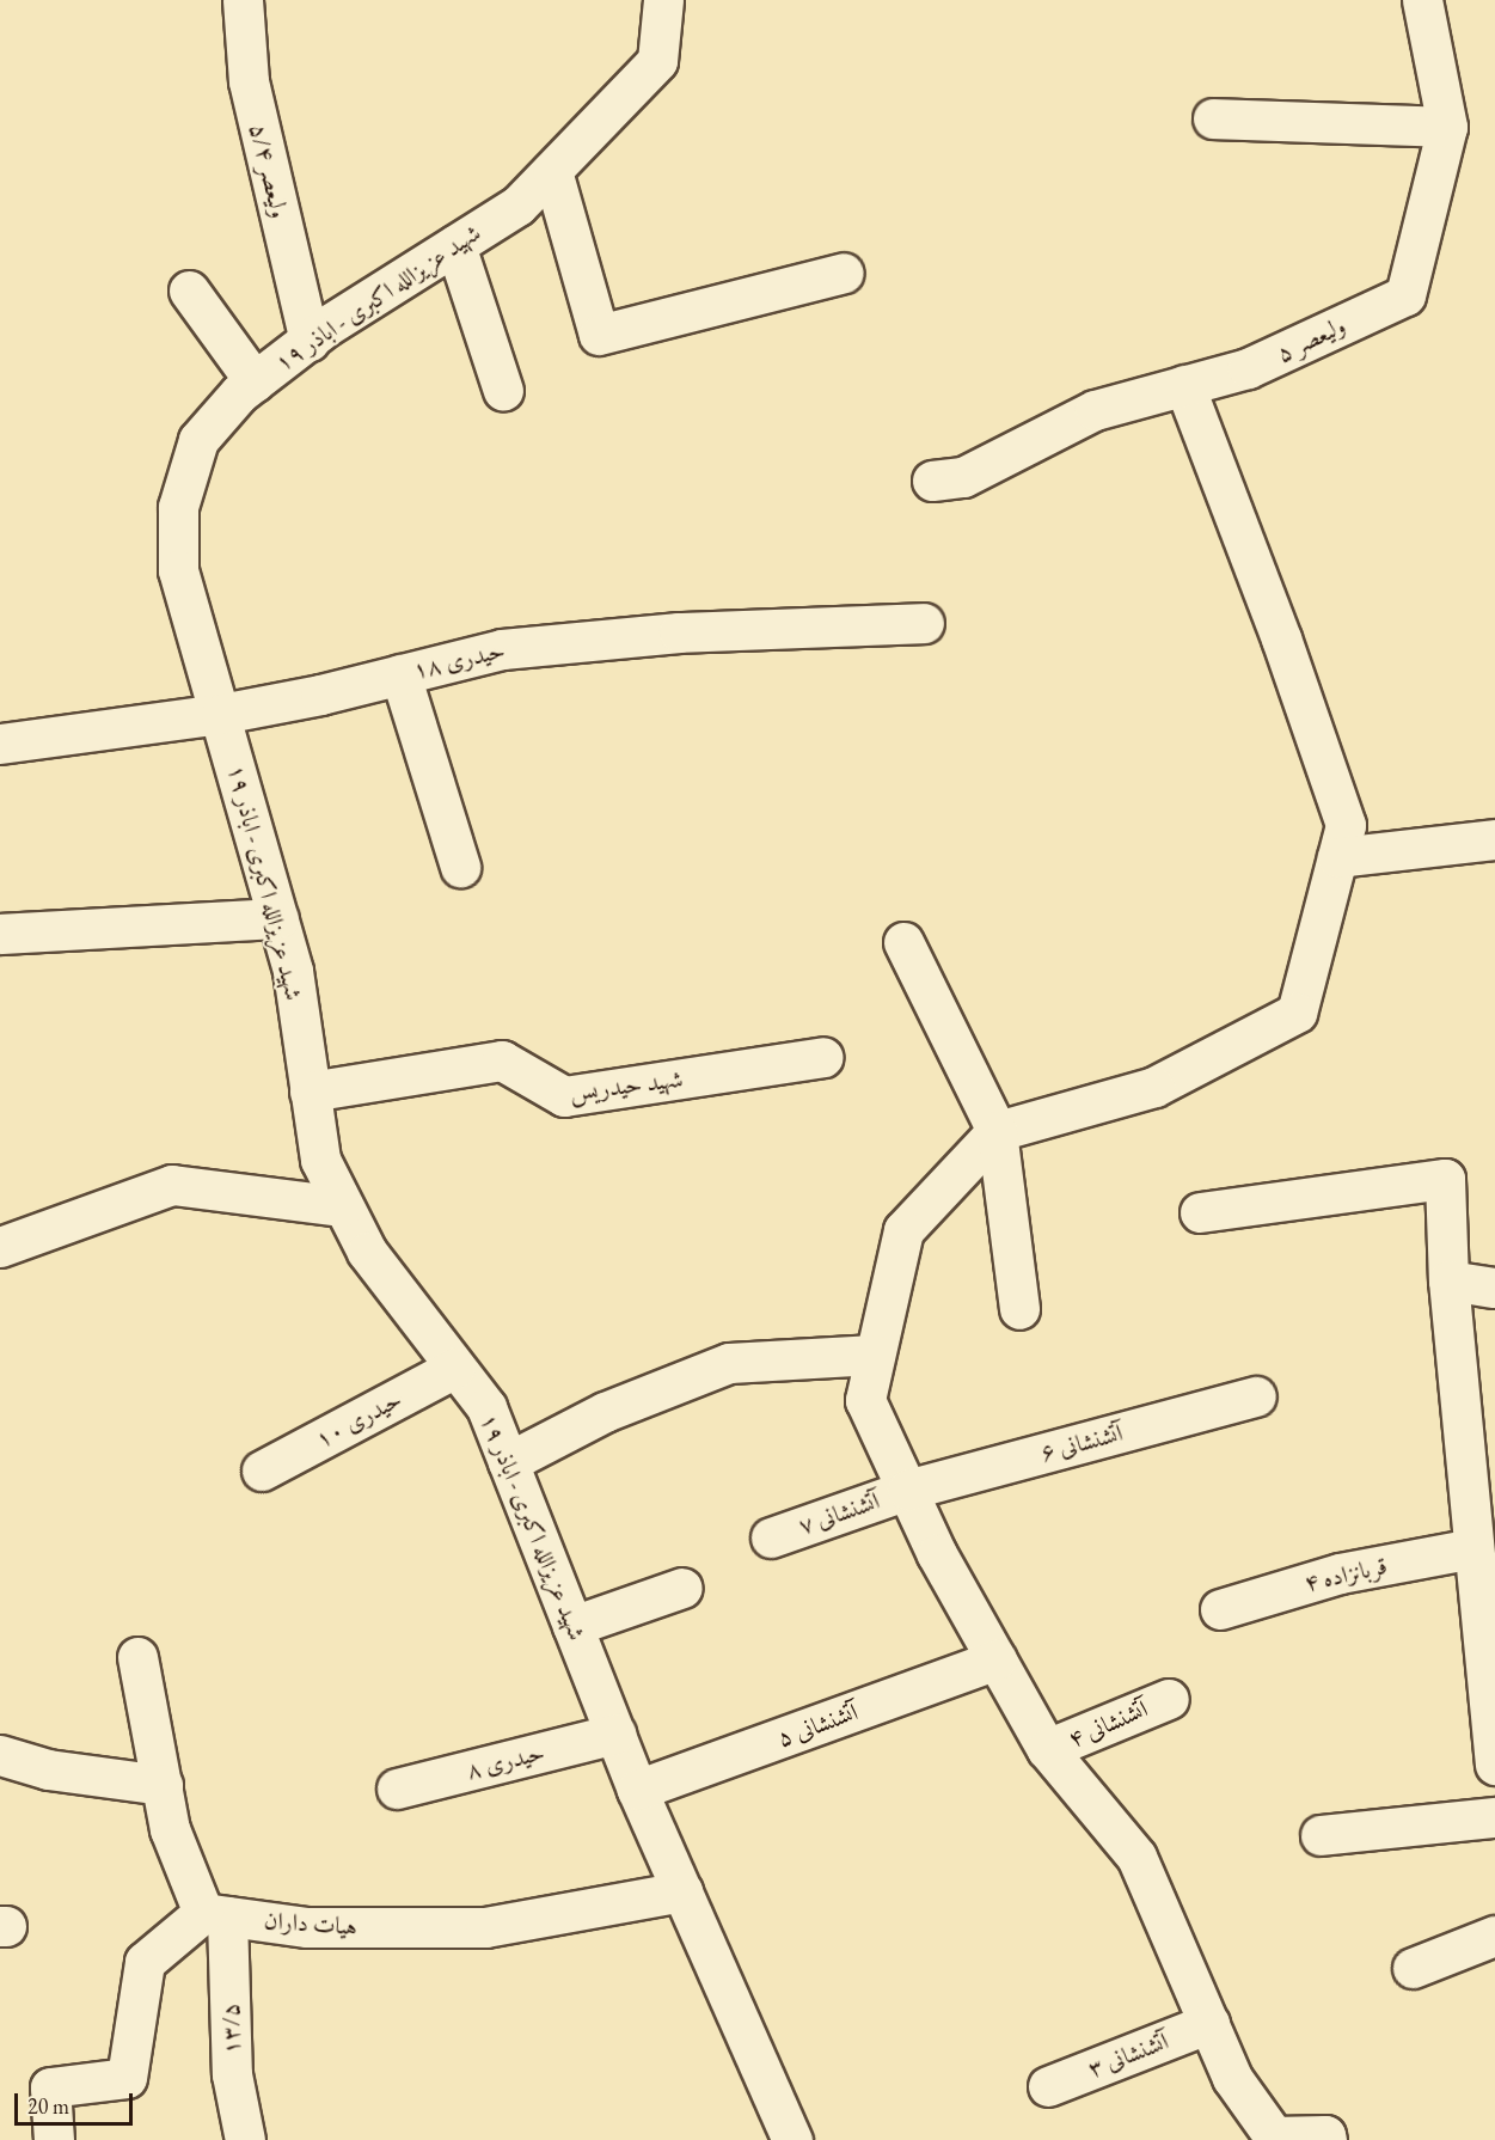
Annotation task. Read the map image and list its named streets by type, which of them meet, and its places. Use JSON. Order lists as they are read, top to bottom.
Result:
{
  "streets": {
    "street": [
      "ولیعصر ۵/۴",
      "شهید عزیزالله اکبری - اباذر ۱۹",
      "ولیعصر ۵",
      "حیدری ۱۸",
      "شهید حیدریس",
      "حیدری ۱۰",
      "آتشنشانی ۶",
      "آتشنشانی ۷",
      "قربانزاده ۴",
      "آتشنشانی ۴",
      "آتشنشانی ۵",
      "حیدری ۸",
      "هیات داران",
      "۱۳/۵",
      "آتشنشانی ۳"
    ]
  },
  "crossings": [
    ["ولیعصر ۵/۴", "شهید عزیزالله اکبری - اباذر ۱۹"],
    ["شهید عزیزالله اکبری - اباذر ۱۹", "حیدری ۱۸"],
    ["شهید عزیزالله اکبری - اباذر ۱۹", "شهید حیدریس"],
    ["شهید عزیزالله اکبری - اباذر ۱۹", "حیدری ۱۰"],
    ["شهید عزیزالله اکبری - اباذر ۱۹", "آتشنشانی ۵"],
    ["شهید عزیزالله اکبری - اباذر ۱۹", "حیدری ۸"],
    ["شهید عزیزالله اکبری - اباذر ۱۹", "هیات داران"],
    ["آتشنشانی ۶", "آتشنشانی ۷"],
    ["هیات داران", "۱۳/۵"]
  ],
  "scale_bar": "20 m"
}
